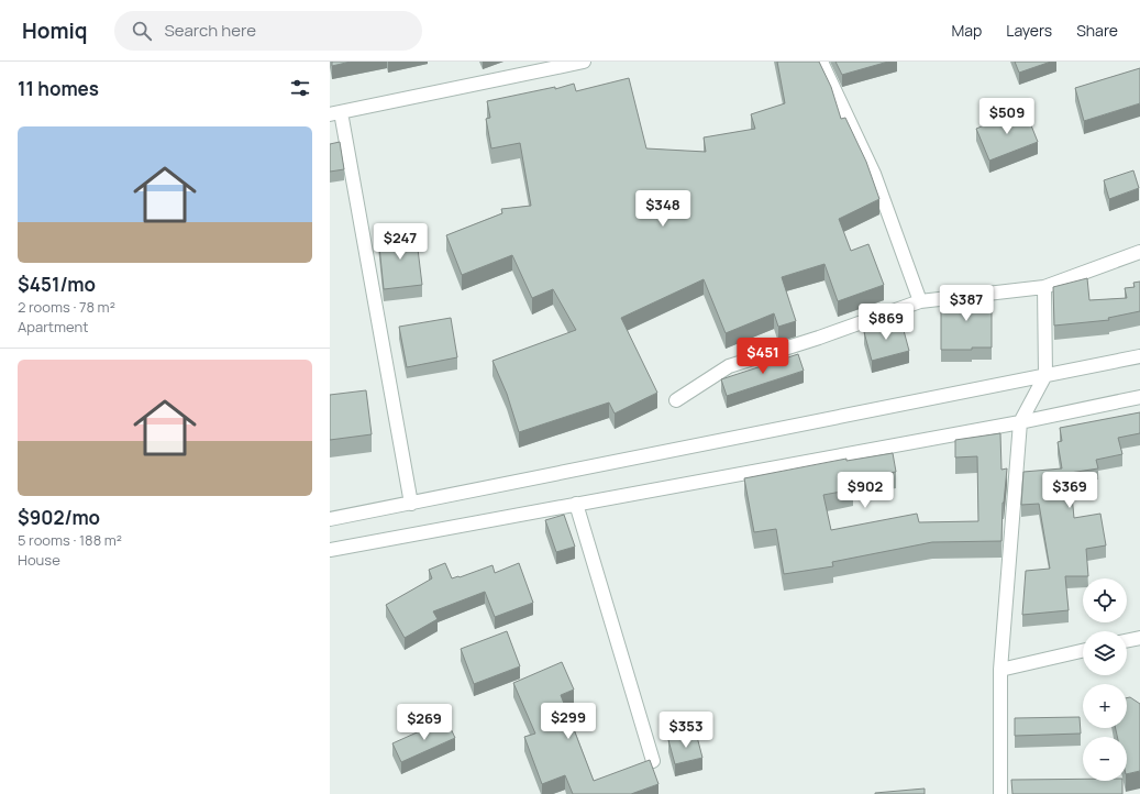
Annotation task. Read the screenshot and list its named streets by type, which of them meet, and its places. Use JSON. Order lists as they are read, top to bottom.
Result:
{
  "page": {
    "header": "Homiq",
    "search": "Search here",
    "nav": ["Map", "Layers", "Share"],
    "heading": "11 homes",
    "price": [
      "$509",
      "$348",
      "$247",
      "$387",
      "$869",
      "$451",
      "$902",
      "$369",
      "$299",
      "$269",
      "$353"
    ],
    "list": [
      {
        "name": "$451/mo",
        "note": "2 rooms · 78 m² · Apartment"
      },
      {
        "name": "$902/mo",
        "note": "5 rooms · 188 m² · House"
      }
    ],
    "map_buttons": ["+", "−"]
  }
}
